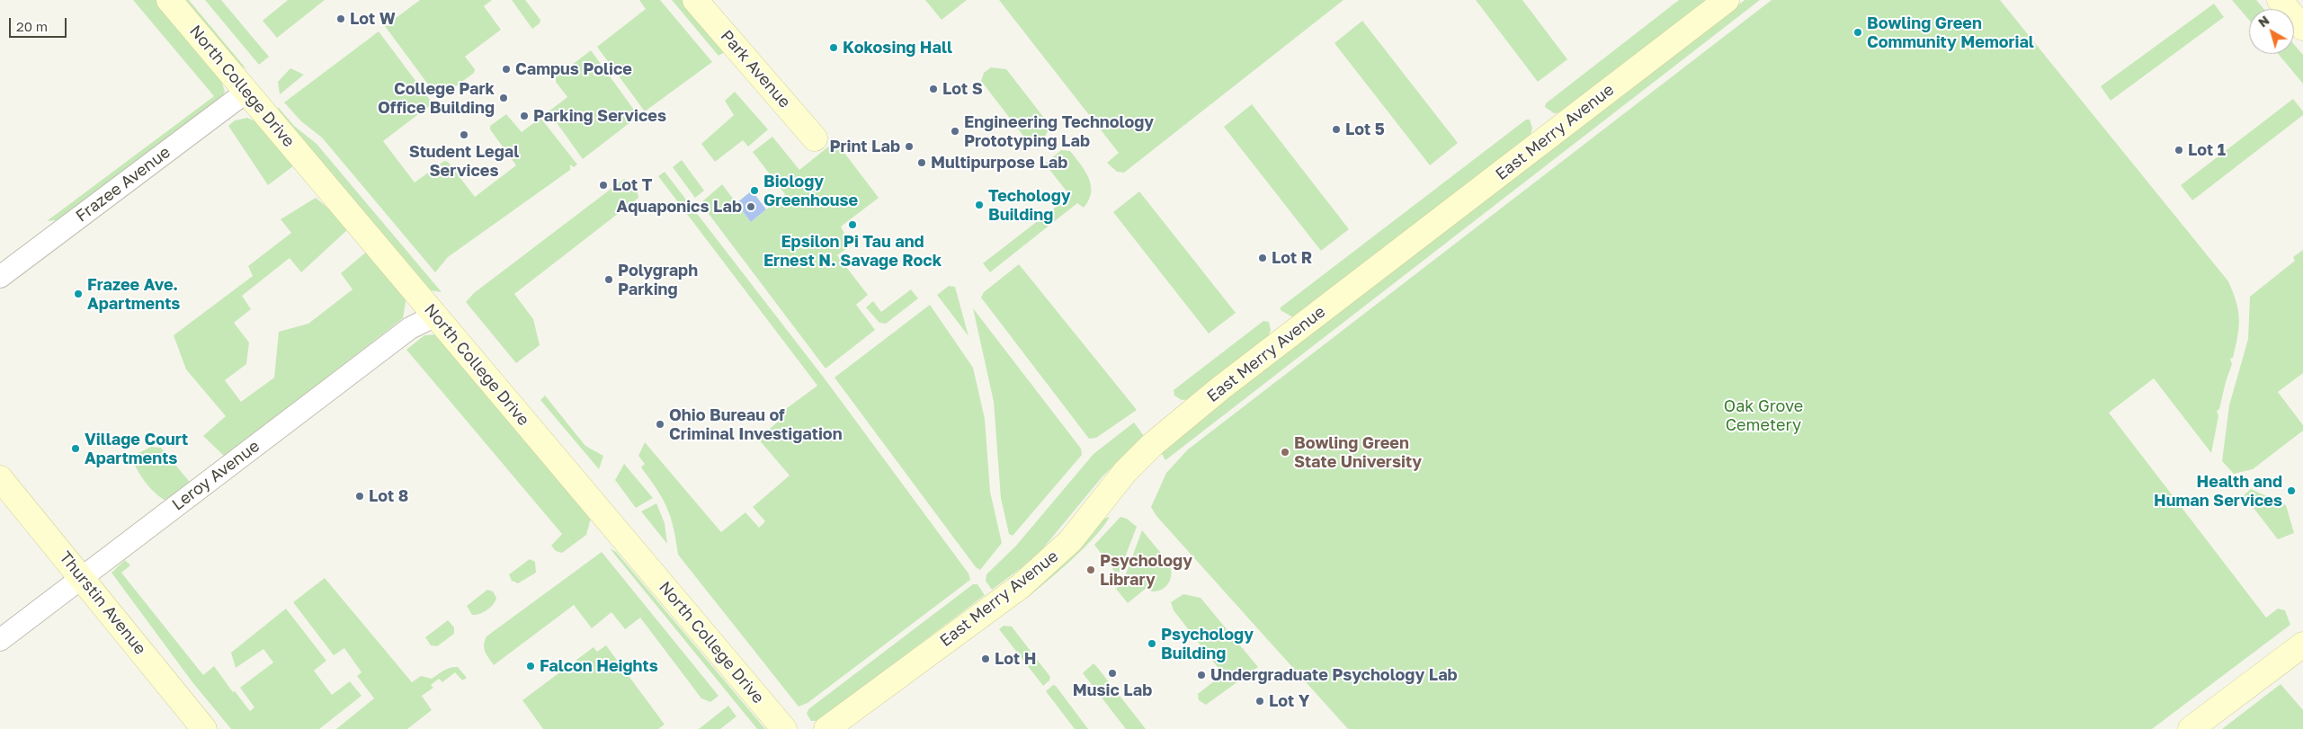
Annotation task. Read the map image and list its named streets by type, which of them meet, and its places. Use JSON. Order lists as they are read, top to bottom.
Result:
{
  "streets": {
    "street": [
      "Park Avenue",
      "North College Drive",
      "East Merry Avenue",
      "Frazee Avenue",
      "Leroy Avenue",
      "Thurstin Avenue"
    ]
  },
  "crossings": [
    ["North College Drive", "Frazee Avenue"],
    ["North College Drive", "Leroy Avenue"],
    ["Leroy Avenue", "Thurstin Avenue"]
  ],
  "parks": ["Oak Grove Cemetery"],
  "places": [
    "Lot W",
    "Bowling Green Community Memorial",
    "Kokosing Hall",
    "Campus Police",
    "Lot S",
    "College Park Office Building",
    "Parking Services",
    "Lot 5",
    "Engineering Technology Prototyping Lab",
    "Student Legal Services",
    "Print Lab",
    "Lot 1",
    "Multipurpose Lab",
    "Lot T",
    "Biology Greenhouse",
    "Techology Building",
    "Aquaponics Lab",
    "Epsilon Pi Tau and Ernest N. Savage Rock",
    "Lot R",
    "Polygraph Parking",
    "Frazee Ave. Apartments",
    "Ohio Bureau of Criminal Investigation",
    "Village Court Apartments",
    "Bowling Green State University",
    "Health and Human Services",
    "Lot 8",
    "Psychology Library",
    "Psychology Building",
    "Lot H",
    "Falcon Heights",
    "Music Lab",
    "Undergraduate Psychology Lab",
    "Lot Y"
  ],
  "scale_bar": "20 m",
  "north": "top left"
}
